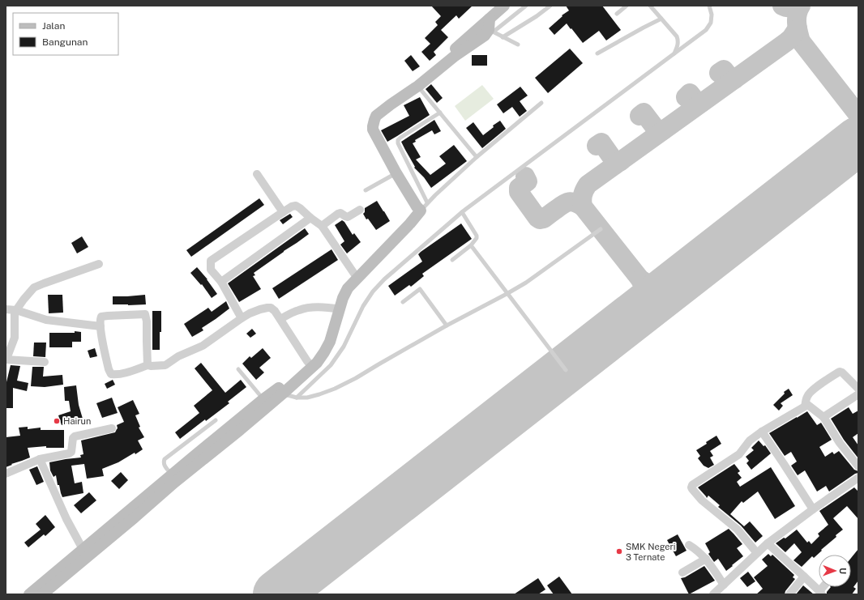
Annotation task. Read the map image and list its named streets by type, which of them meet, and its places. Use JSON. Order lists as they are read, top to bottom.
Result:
{
  "places": ["Hairun", "SMK Negeri 3 Ternate"],
  "legend": ["Jalan", "Bangunan"],
  "north": "right"
}
